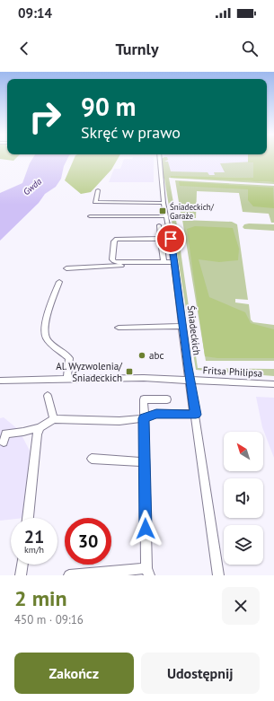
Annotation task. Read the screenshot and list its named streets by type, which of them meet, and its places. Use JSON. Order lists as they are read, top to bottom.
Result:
{
  "streets": {
    "street": ["Śniadeckich", "Fritsa Philipsa"]
  },
  "crossings": [
    ["Śniadeckich", "Fritsa Philipsa"]
  ],
  "water": ["Gwda"],
  "places": {
    "transit": ["Śniadeckich/ Garaże", "Al. Wyzwolenia/ Śniadeckich"],
    "other": ["abc"]
  },
  "north": "top left",
  "page": {
    "status": "09:14",
    "header": "Turnly",
    "turn": ["90 m", "Skręć w prawo"],
    "speed": "21 km/h",
    "limit": "30",
    "heading": ["2 min", "450 m · 09:16"],
    "buttons": ["Zakończ", "Udostępnij"]
  }
}
